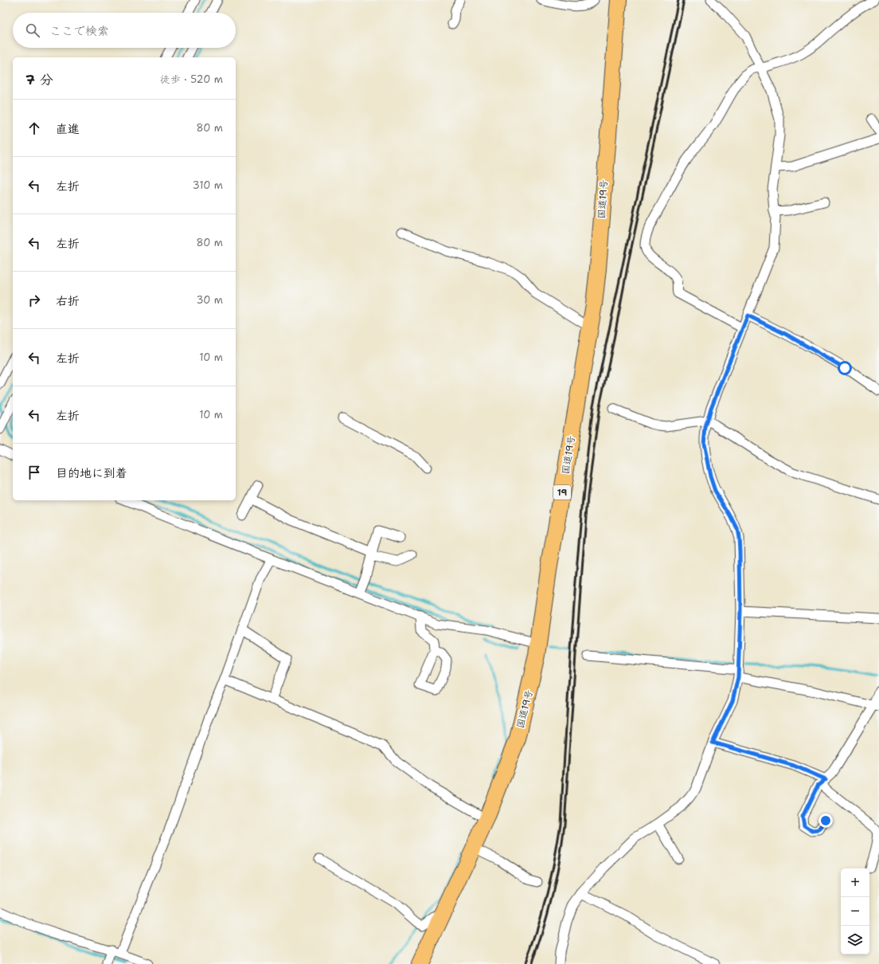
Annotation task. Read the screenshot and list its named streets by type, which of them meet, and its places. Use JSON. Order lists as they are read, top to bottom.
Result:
{
  "streets": {
    "highway": ["国道19号", "19"]
  },
  "page": {
    "search": "ここで検索",
    "heading": ["7 分", "徒歩 · 520 m"],
    "list": [
      ["直進", "80 m"],
      ["左折", "310 m"],
      ["左折", "80 m"],
      ["右折", "30 m"],
      ["左折", "10 m"],
      ["左折", "10 m"],
      "目的地に到着"
    ],
    "map_buttons": ["+", "−"]
  }
}
